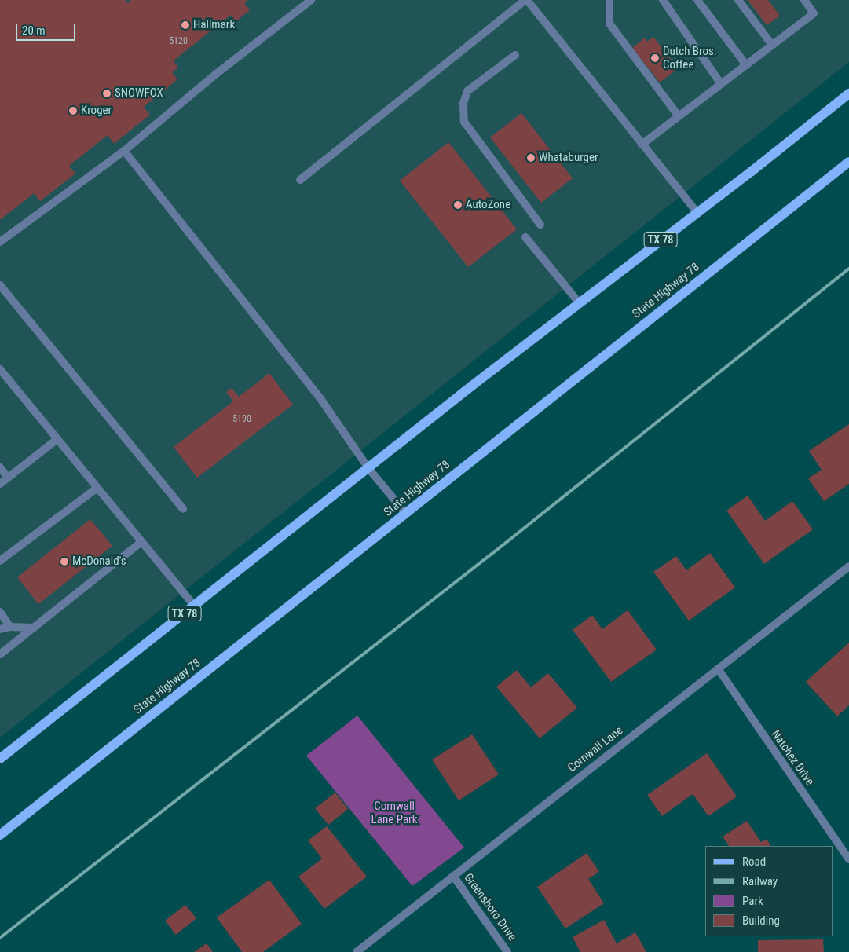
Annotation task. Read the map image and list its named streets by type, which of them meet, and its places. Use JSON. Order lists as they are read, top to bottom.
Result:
{
  "streets": {
    "main road": ["TX 78", "State Highway 78"],
    "street": ["Cornwall Lane", "Natchez Drive", "Greensboro Drive"]
  },
  "crossings": [
    ["Cornwall Lane", "Natchez Drive"],
    ["Cornwall Lane", "Greensboro Drive"]
  ],
  "parks": ["Cornwall Lane Park"],
  "places": [
    "Hallmark",
    "Dutch Bros. Coffee",
    "SNOWFOX",
    "Kroger",
    "Whataburger",
    "AutoZone",
    "McDonald's"
  ],
  "house_numbers": ["5120", "5190"],
  "legend": [
    "Road",
    "Railway",
    "Park",
    "Building"
  ],
  "scale_bar": "20 m"
}
